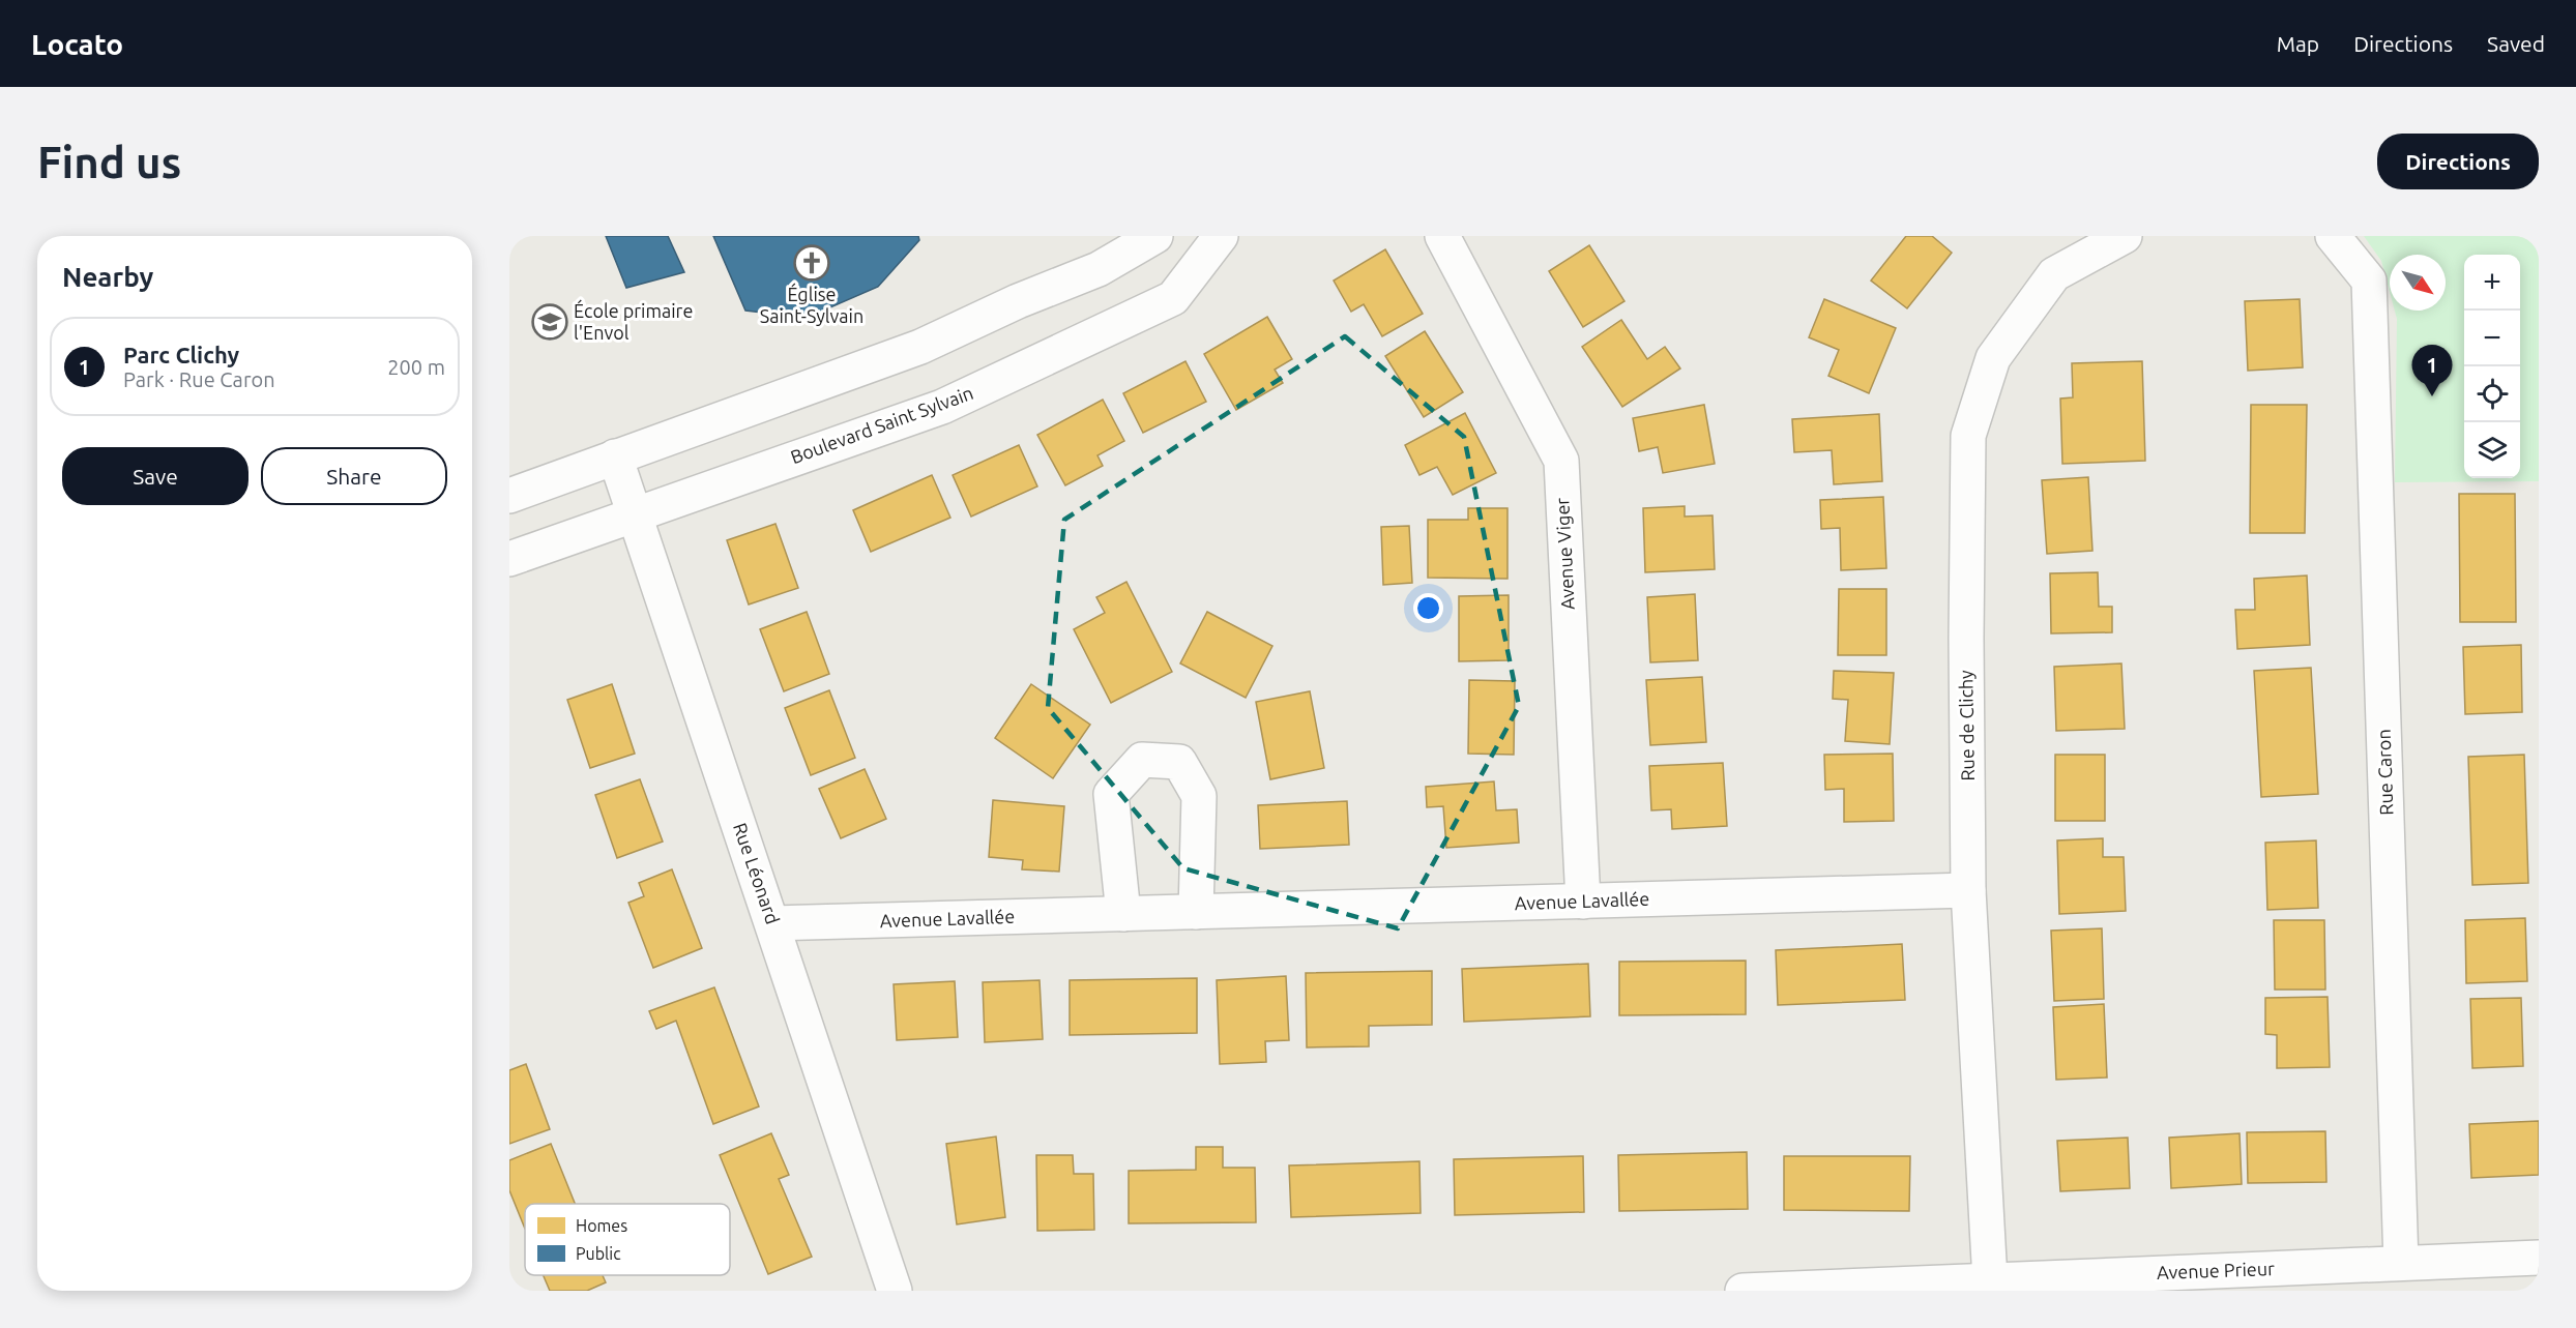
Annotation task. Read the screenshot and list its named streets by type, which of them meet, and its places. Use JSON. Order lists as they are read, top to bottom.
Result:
{
  "streets": {
    "street": [
      "Boulevard Saint Sylvain",
      "Avenue Viger",
      "Rue de Clichy",
      "Rue Caron",
      "Rue Léonard",
      "Avenue Lavallée",
      "Avenue Prieur"
    ]
  },
  "crossings": [
    ["Boulevard Saint Sylvain", "Rue Léonard"],
    ["Avenue Viger", "Avenue Lavallée"],
    ["Rue de Clichy", "Avenue Lavallée"],
    ["Rue de Clichy", "Avenue Prieur"],
    ["Rue Caron", "Avenue Prieur"],
    ["Rue Léonard", "Avenue Lavallée"]
  ],
  "places": {
    "church": ["Église Saint-Sylvain"],
    "school or university": ["École primaire l'Envol"]
  },
  "legend": ["Homes", "Public"],
  "north": "bottom right",
  "page": {
    "header": "Locato",
    "nav": ["Map", "Directions", "Saved"],
    "buttons": [
      "Directions",
      ["Save", "Share"]
    ],
    "title": "Find us",
    "heading": "Nearby",
    "map_buttons": ["+", "−"],
    "list": [
      {
        "mark": "1",
        "name": "Parc Clichy",
        "note": "Park · Rue Caron",
        "value": "200 m"
      }
    ],
    "pins": "1"
  }
}
